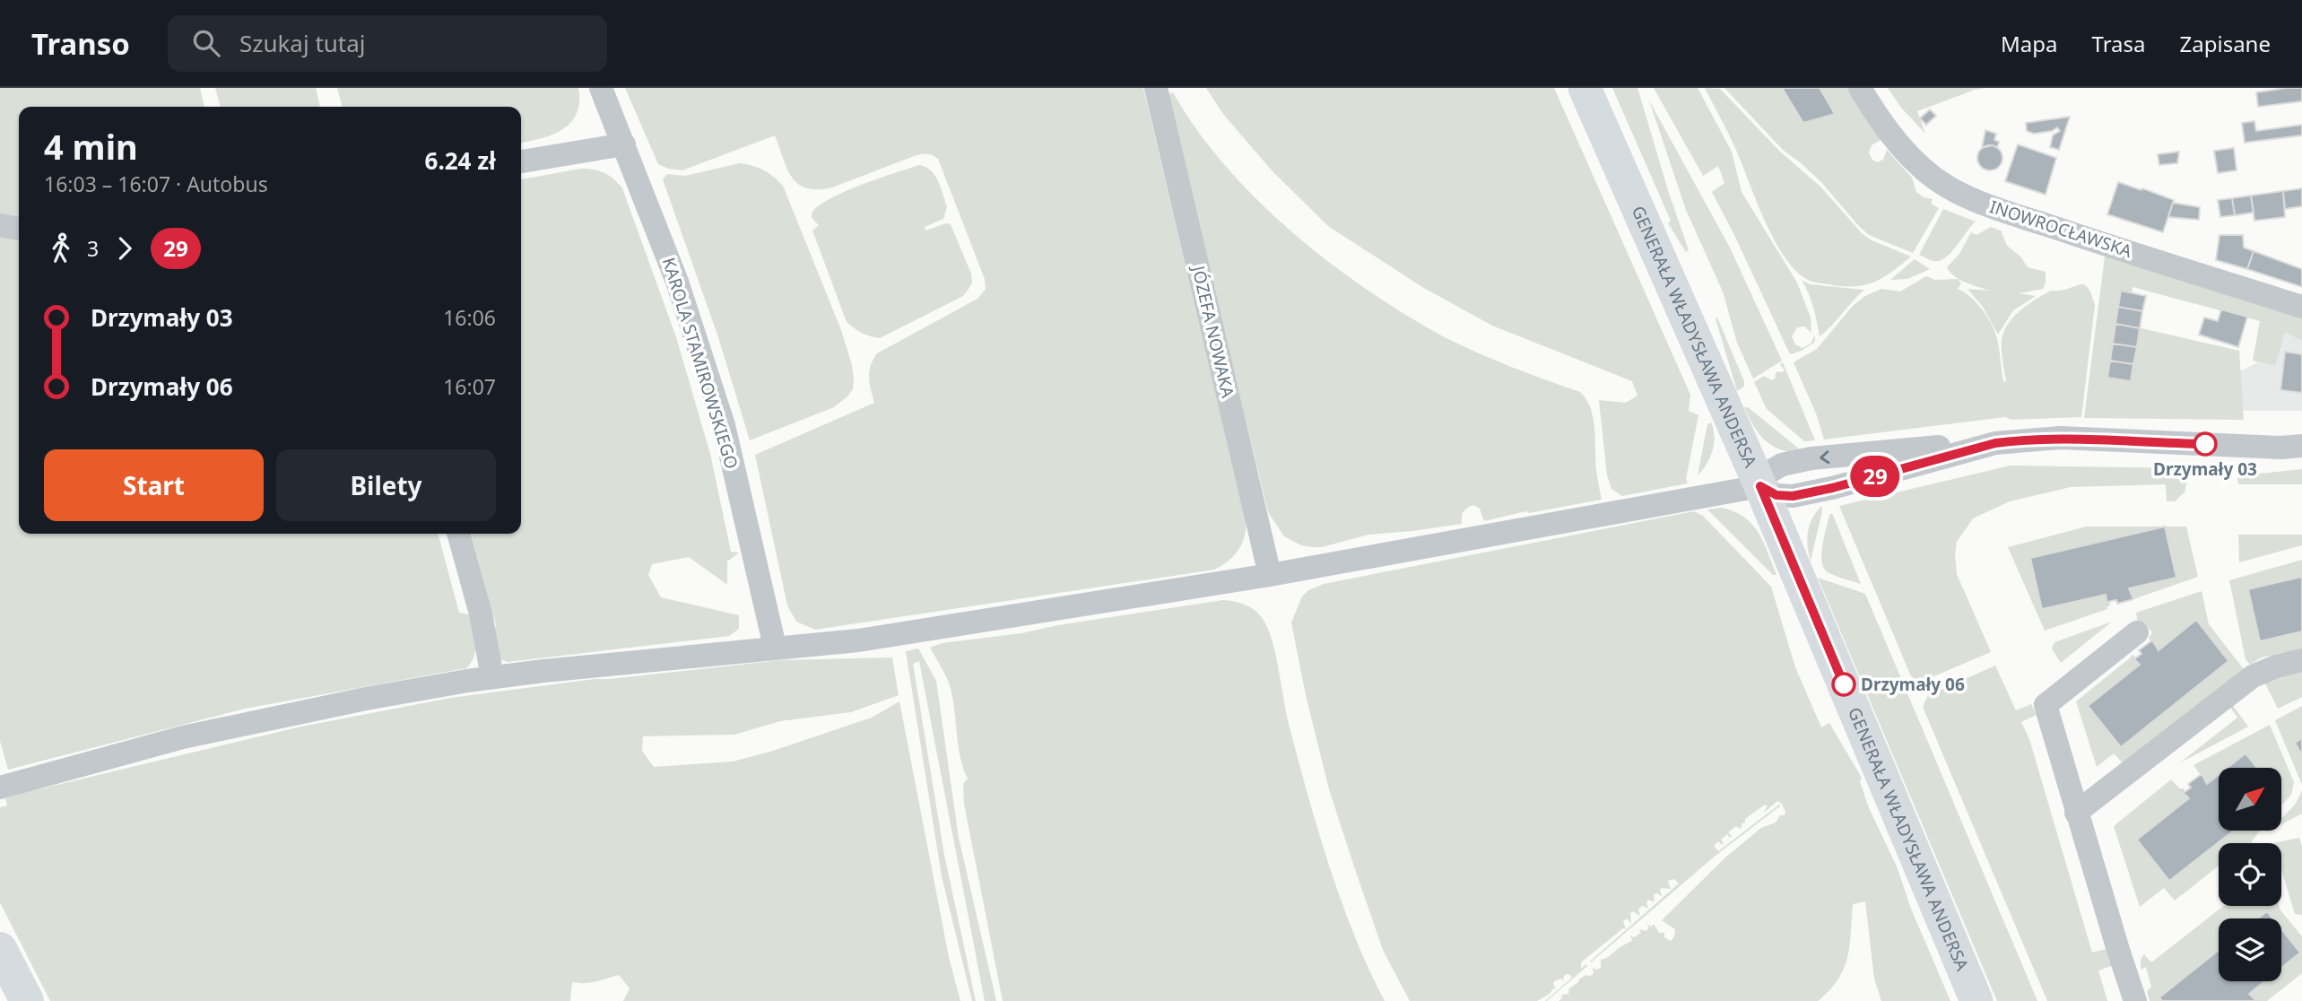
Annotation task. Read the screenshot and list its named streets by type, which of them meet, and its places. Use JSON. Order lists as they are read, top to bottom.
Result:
{
  "streets": {
    "main road": ["GENERAŁA WŁADYSŁAWA ANDERSA"],
    "street": ["INOWROCŁAWSKA", "JÓZEFA NOWAKA", "KAROLA STAMIROWSKIEGO"]
  },
  "places": ["Drzymały 03", "Drzymały 06"],
  "lines": ["bus line 29"],
  "north": "top right",
  "page": {
    "header": "Transo",
    "search": "Szukaj tutaj",
    "nav": ["Mapa", "Trasa", "Zapisane"],
    "on_map": "29",
    "heading": ["4 min", "16:03 – 16:07 · Autobus", "6.24 zł"],
    "legs": ["3", "29"],
    "list": [
      {
        "name": "Drzymały 03",
        "value": "16:06"
      },
      {
        "name": "Drzymały 06",
        "value": "16:07"
      }
    ],
    "buttons": ["Start", "Bilety"]
  }
}
